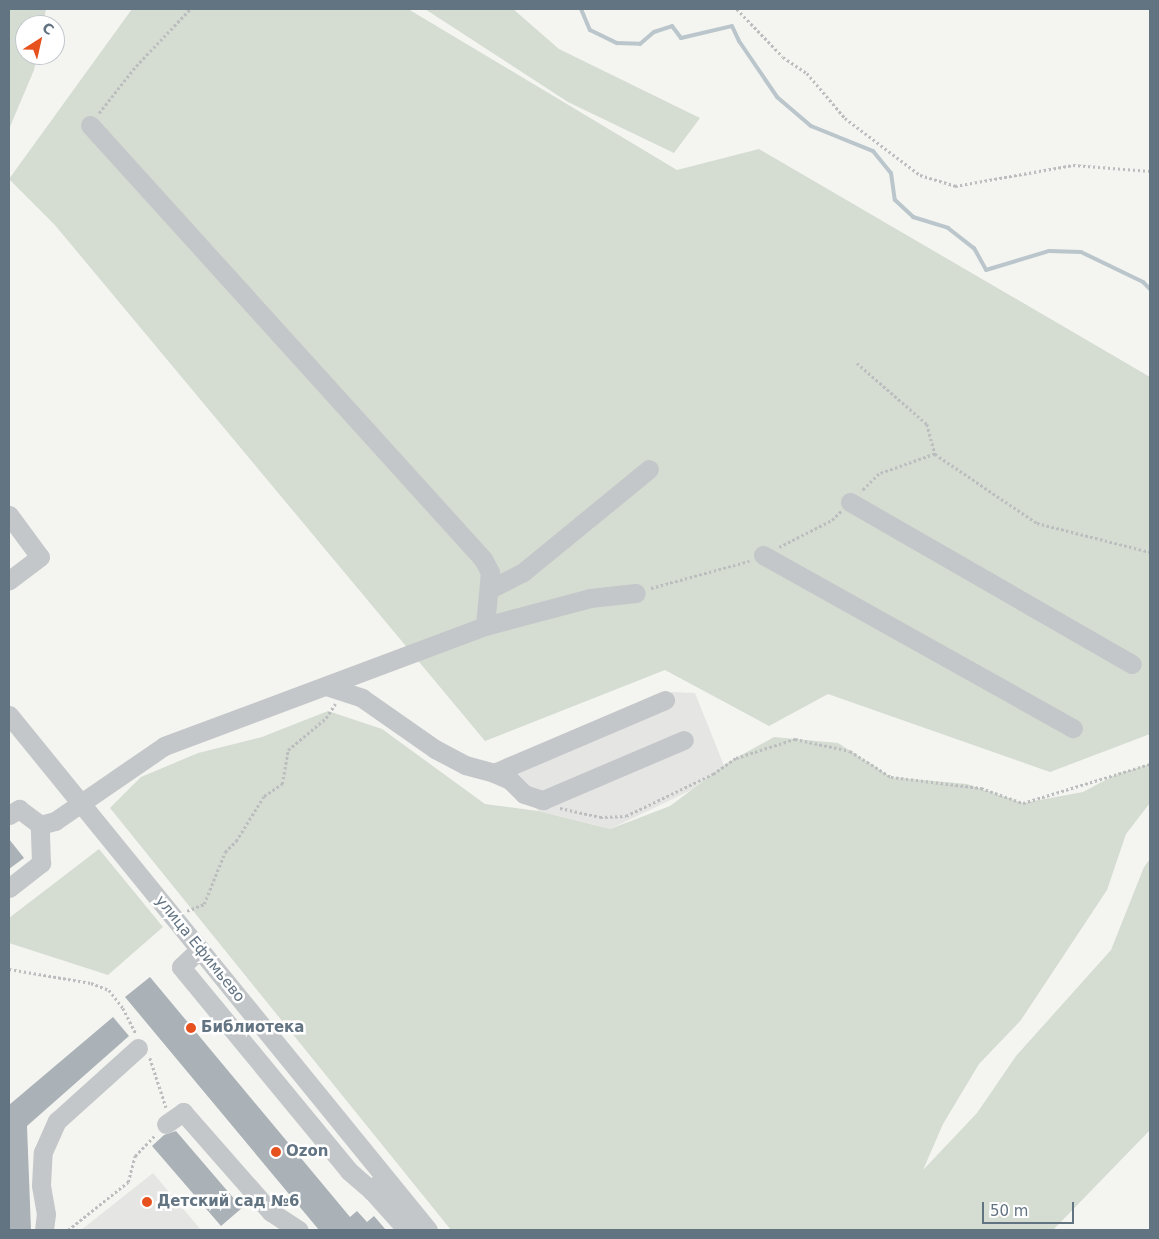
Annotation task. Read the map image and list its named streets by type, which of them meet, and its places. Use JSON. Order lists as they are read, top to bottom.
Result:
{
  "streets": {
    "street": ["улица Ефимьево"]
  },
  "places": ["Библиотека", "Ozon", "Детский сад №6"],
  "scale_bar": "50 m",
  "north": "top right"
}
